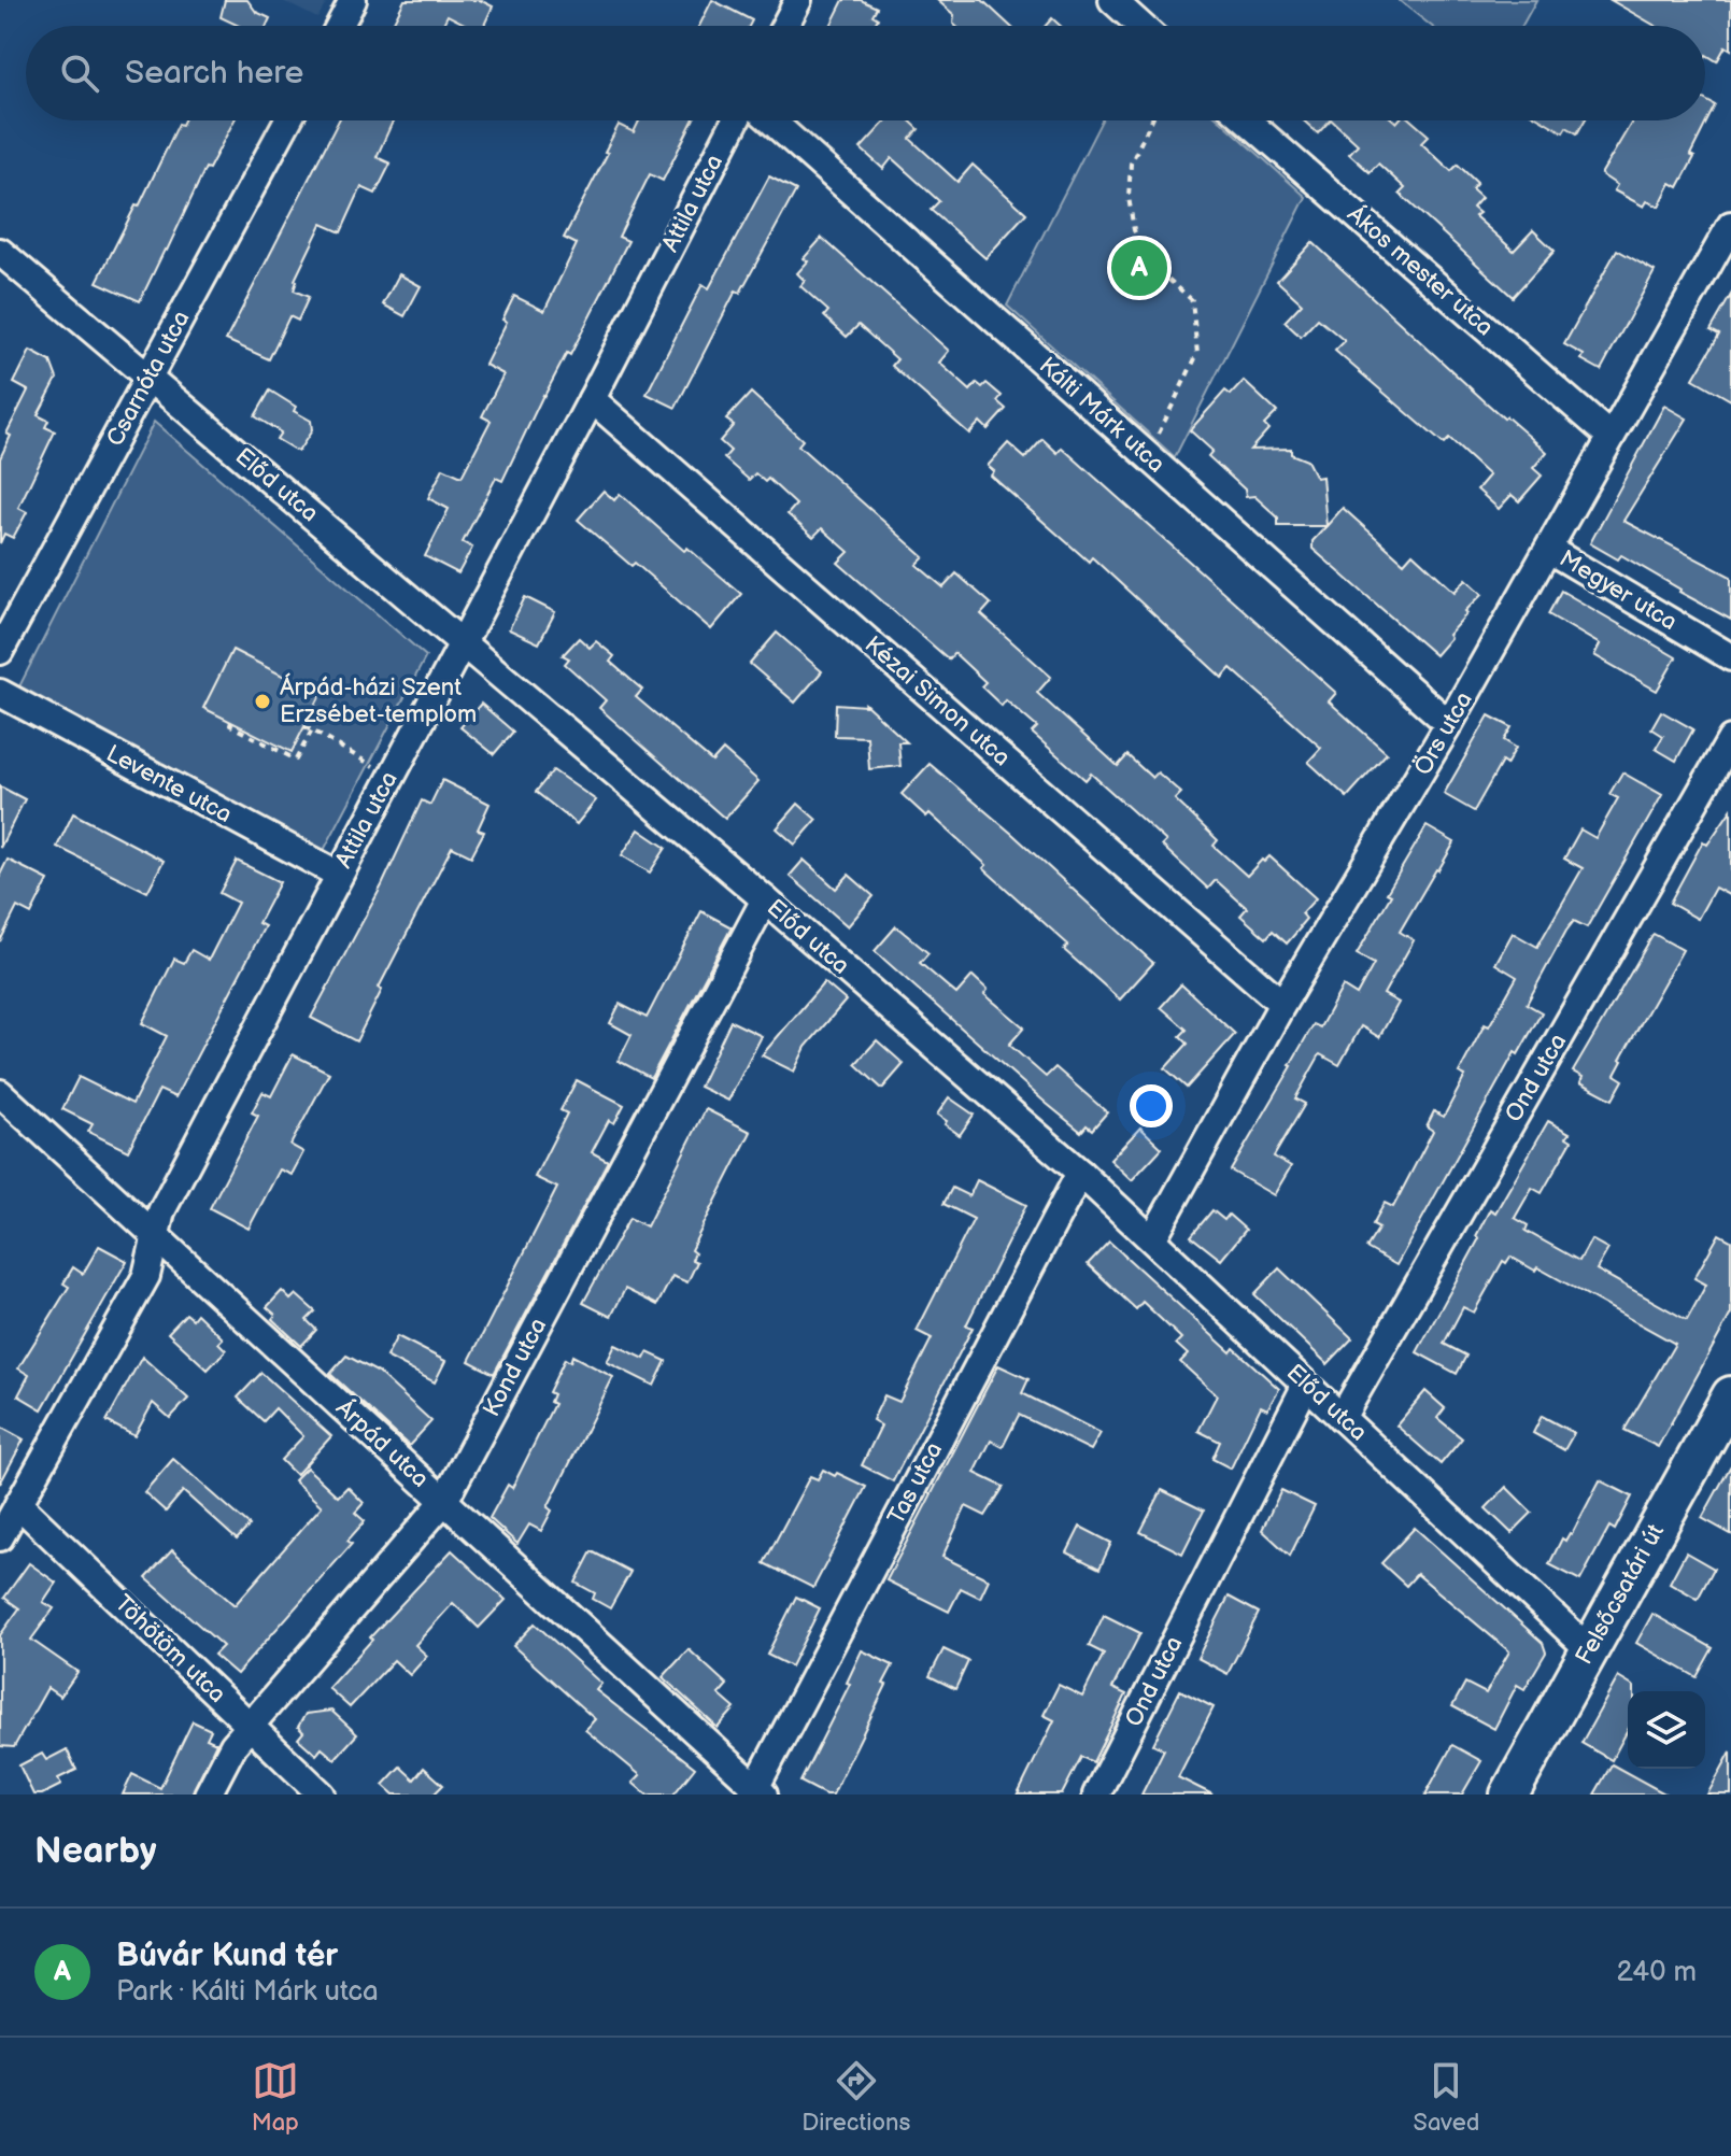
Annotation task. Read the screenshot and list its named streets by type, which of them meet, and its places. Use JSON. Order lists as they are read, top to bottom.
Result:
{
  "streets": {
    "street": [
      "Attila utca",
      "Ákos mester utca",
      "Csarnóta utca",
      "Kálti Márk utca",
      "Előd utca",
      "Megyer utca",
      "Kézai Simon utca",
      "Örs utca",
      "Levente utca",
      "Ond utca",
      "Kond utca",
      "Árpád utca",
      "Tas utca",
      "Felsőcsatári út",
      "Töhötöm utca"
    ]
  },
  "crossings": [
    ["Attila utca", "Előd utca"],
    ["Attila utca", "Kézai Simon utca"],
    ["Attila utca", "Levente utca"],
    ["Attila utca", "Árpád utca"],
    ["Attila utca", "Töhötöm utca"],
    ["Ákos mester utca", "Örs utca"],
    ["Csarnóta utca", "Előd utca"],
    ["Kálti Márk utca", "Örs utca"],
    ["Előd utca", "Örs utca"],
    ["Előd utca", "Ond utca"],
    ["Előd utca", "Kond utca"],
    ["Előd utca", "Tas utca"],
    ["Előd utca", "Felsőcsatári út"],
    ["Megyer utca", "Örs utca"],
    ["Kézai Simon utca", "Örs utca"],
    ["Kond utca", "Árpád utca"],
    ["Kond utca", "Töhötöm utca"],
    ["Árpád utca", "Tas utca"]
  ],
  "places": ["Árpád-házi Szent Erzsébet-templom"],
  "page": {
    "search": "Search here",
    "pins": "A",
    "heading": "Nearby",
    "list": [
      {
        "mark": "A",
        "name": "Búvár Kund tér",
        "note": "Park · Kálti Márk utca",
        "value": "240 m"
      }
    ],
    "nav": ["Map", "Directions", "Saved"]
  }
}
